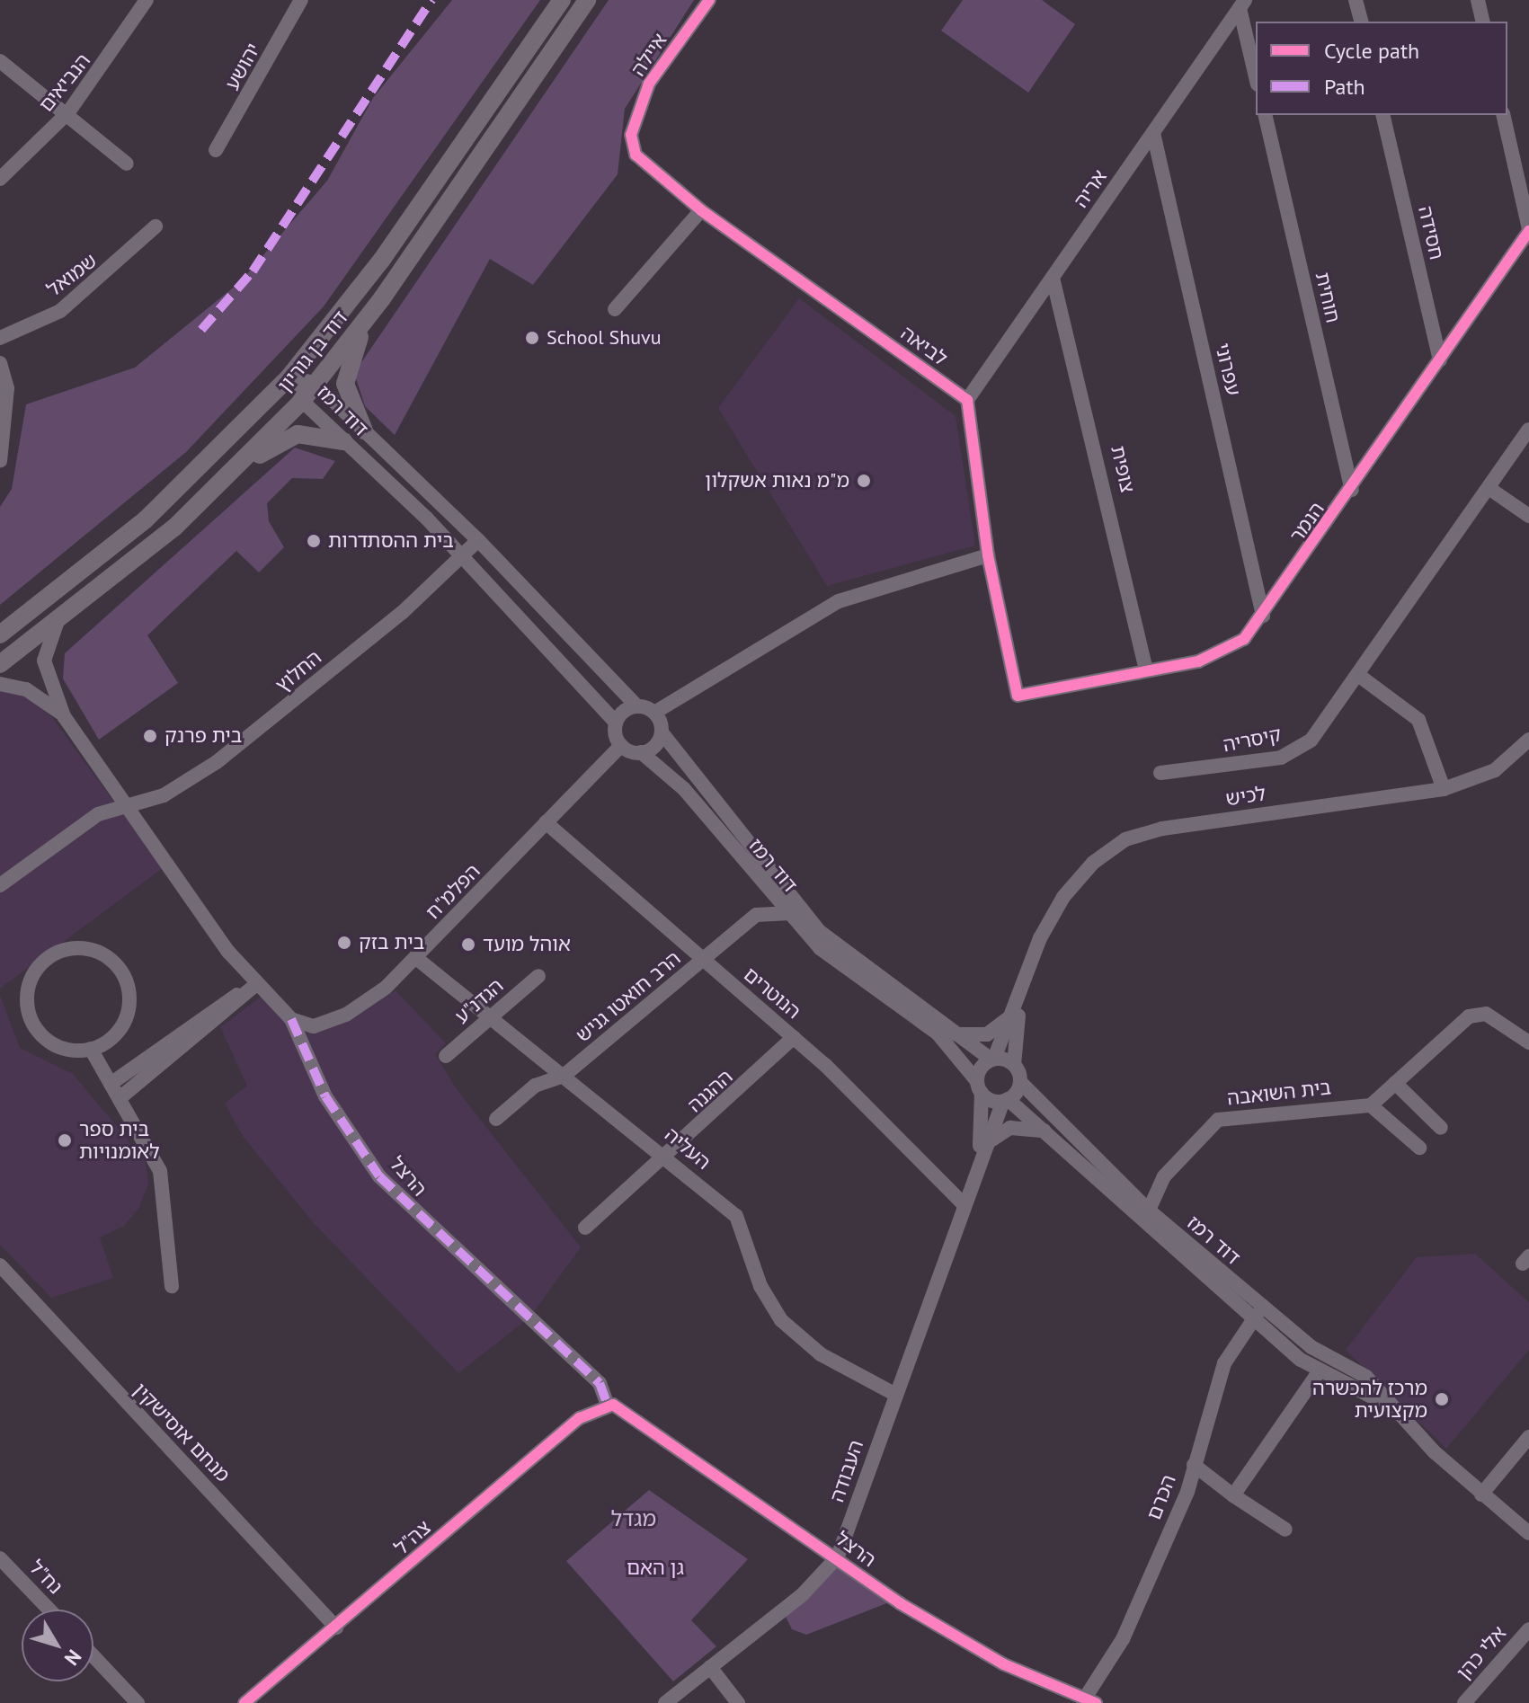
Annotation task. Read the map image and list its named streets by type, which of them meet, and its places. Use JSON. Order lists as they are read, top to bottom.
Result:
{
  "streets": {
    "main road": ["דוד בן גוריון"],
    "street": [
      "איילה",
      "יהושע",
      "הנביאים",
      "אריה",
      "חסידה",
      "שמואל",
      "חוחית",
      "לביאה",
      "עפרוני",
      "דוד רמז",
      "צופית",
      "הנמר",
      "החלוץ",
      "קיסריה",
      "לכיש",
      "הפלמ\"ח",
      "הנוטרים",
      "הרב חואטו גניש",
      "הגדנ\"ע",
      "ההגנה",
      "בית השואבה",
      "העליה",
      "הרצל",
      "מנחם אוסישקין",
      "העבודה",
      "הכרם",
      "צה\"ל",
      "נח\"ל",
      "אלי כהן"
    ]
  },
  "crossings": [
    ["איילה", "לביאה"],
    ["אריה", "לביאה"],
    ["אריה", "עפרוני"],
    ["אריה", "צופית"],
    ["חסידה", "הנמר"],
    ["חוחית", "הנמר"],
    ["דוד בן גוריון", "דוד רמז"],
    ["דוד בן גוריון", "הרצל"],
    ["עפרוני", "הנמר"],
    ["דוד רמז", "החלוץ"],
    ["דוד רמז", "לכיש"],
    ["דוד רמז", "הפלמ\"ח"],
    ["דוד רמז", "הרב חואטו גניש"],
    ["דוד רמז", "בית השואבה"],
    ["דוד רמז", "העבודה"],
    ["דוד רמז", "הכרם"],
    ["צופית", "הנמר"],
    ["החלוץ", "הרצל"],
    ["לכיש", "העבודה"],
    ["הפלמ\"ח", "הנוטרים"],
    ["הפלמ\"ח", "העליה"],
    ["הפלמ\"ח", "הרצל"],
    ["הנוטרים", "הרב חואטו גניש"],
    ["הנוטרים", "ההגנה"],
    ["הנוטרים", "העבודה"],
    ["הרב חואטו גניש", "העליה"],
    ["הגדנ\"ע", "העליה"],
    ["ההגנה", "העליה"],
    ["העליה", "העבודה"],
    ["הרצל", "העבודה"],
    ["הרצל", "הכרם"],
    ["הרצל", "צה\"ל"],
    ["מנחם אוסישקין", "צה\"ל"]
  ],
  "districts": ["מגדל"],
  "parks": ["גן האם"],
  "places": [
    "School Shuvu",
    "מ\"מ נאות אשקלון",
    "בית ההסתדרות",
    "בית פרנק",
    "בית בזק",
    "אוהל מועד",
    "בית ספר לאומנויות",
    "מרכז להכשרה מקצועית"
  ],
  "legend": ["Cycle path", "Path"],
  "north": "bottom right"
}
